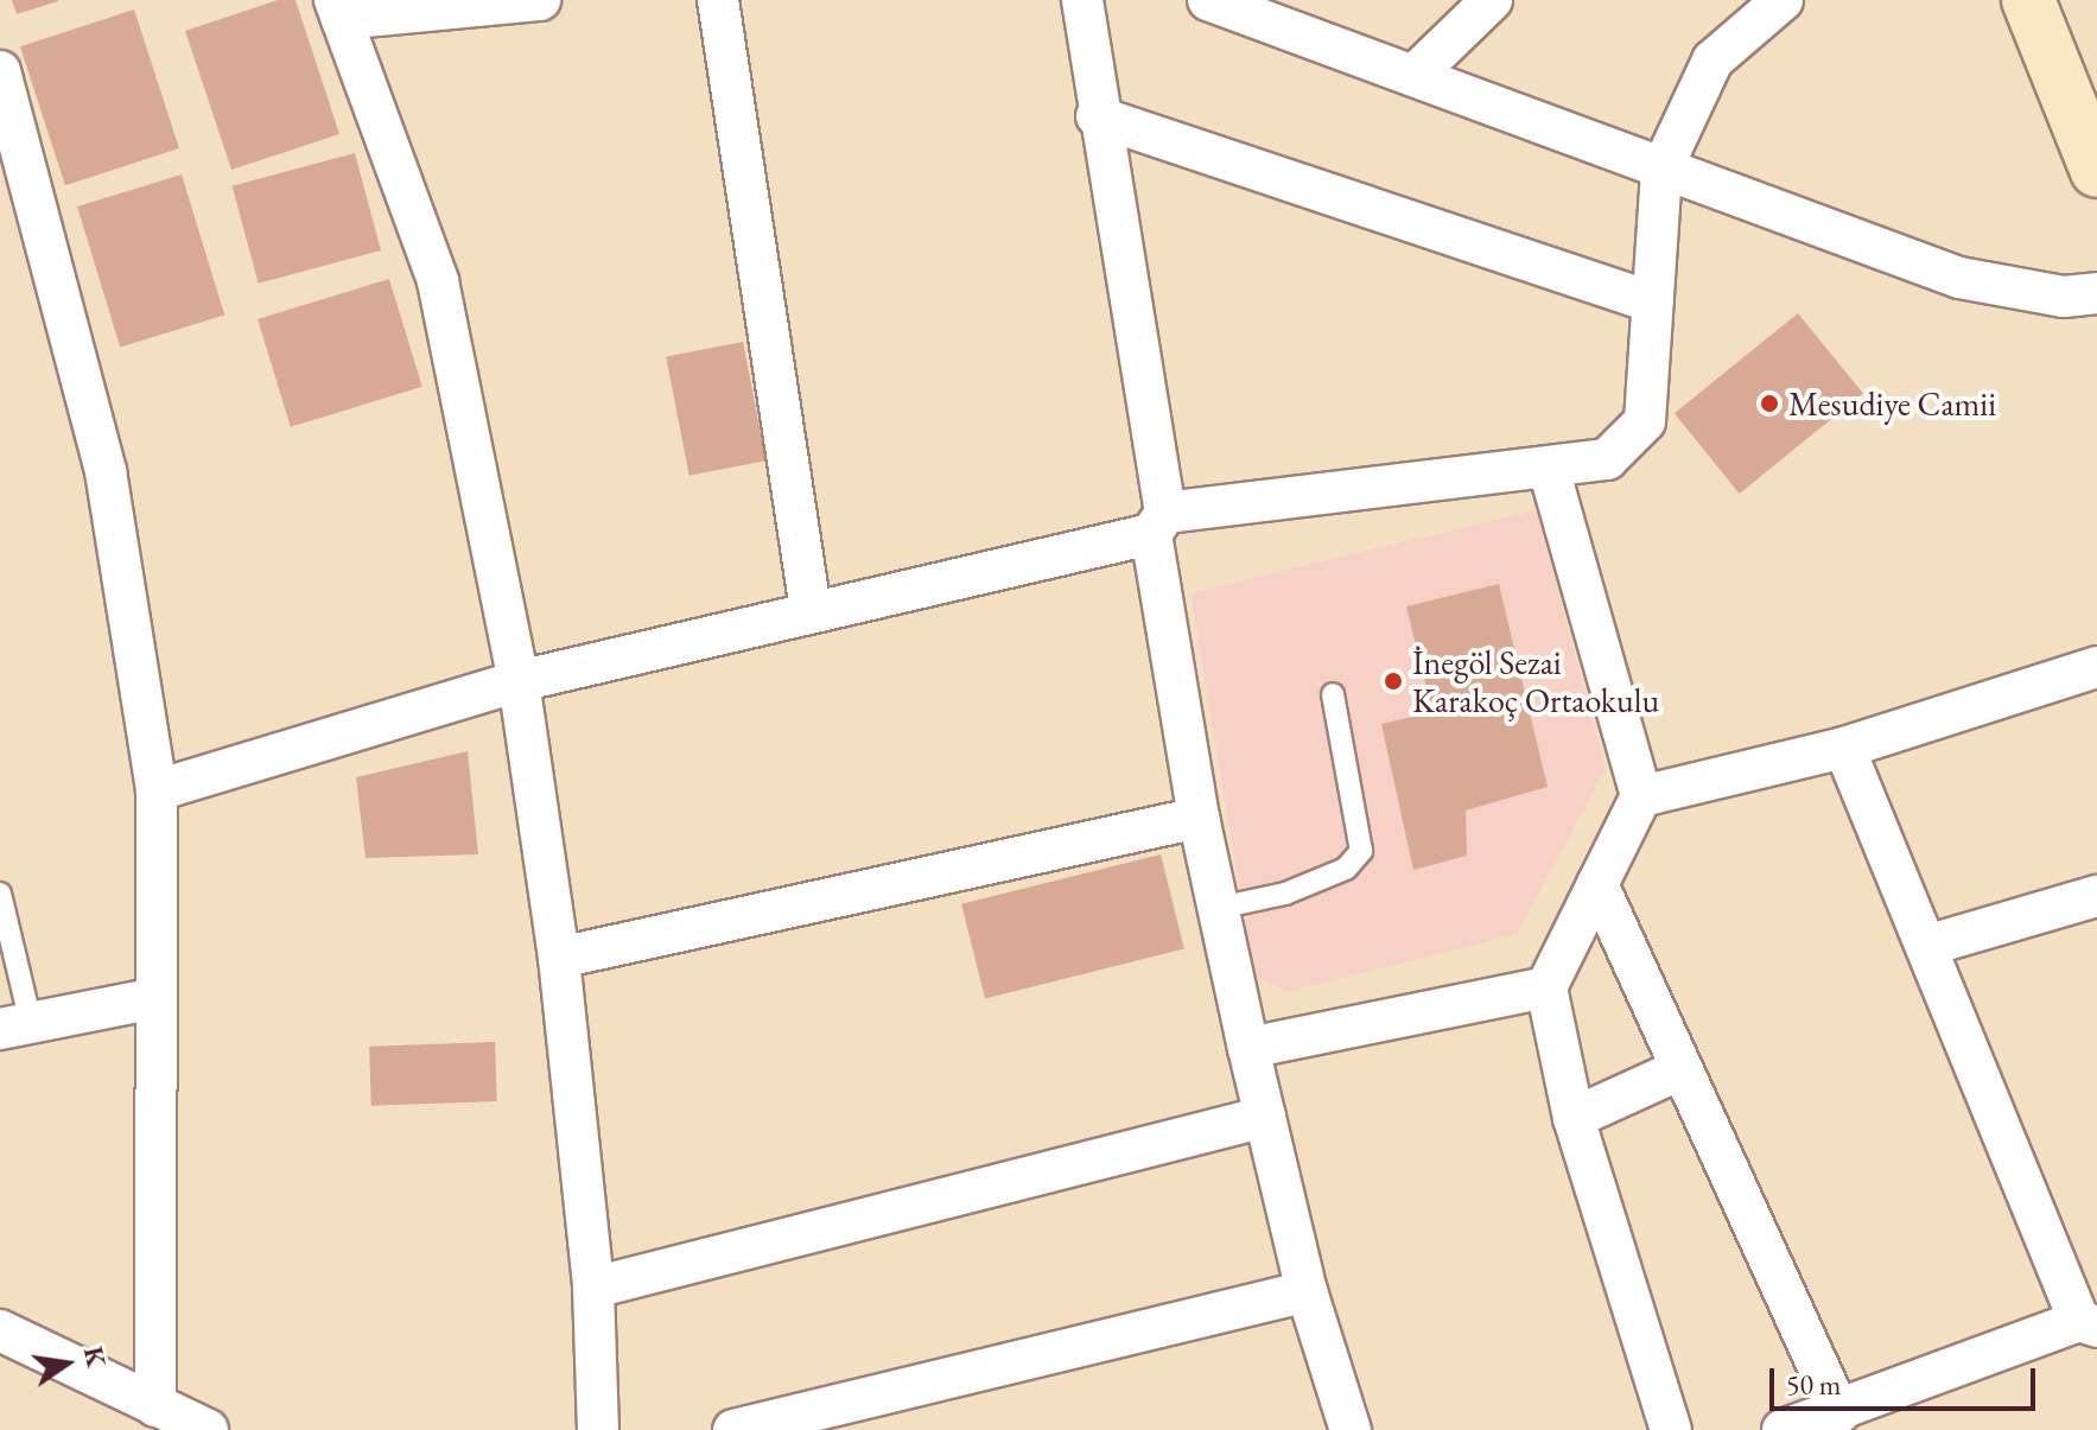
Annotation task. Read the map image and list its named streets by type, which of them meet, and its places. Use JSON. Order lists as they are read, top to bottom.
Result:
{
  "places": ["Mesudiye Camii", "İnegöl Sezai Karakoç Ortaokulu"],
  "scale_bar": "50 m",
  "north": "right"
}
